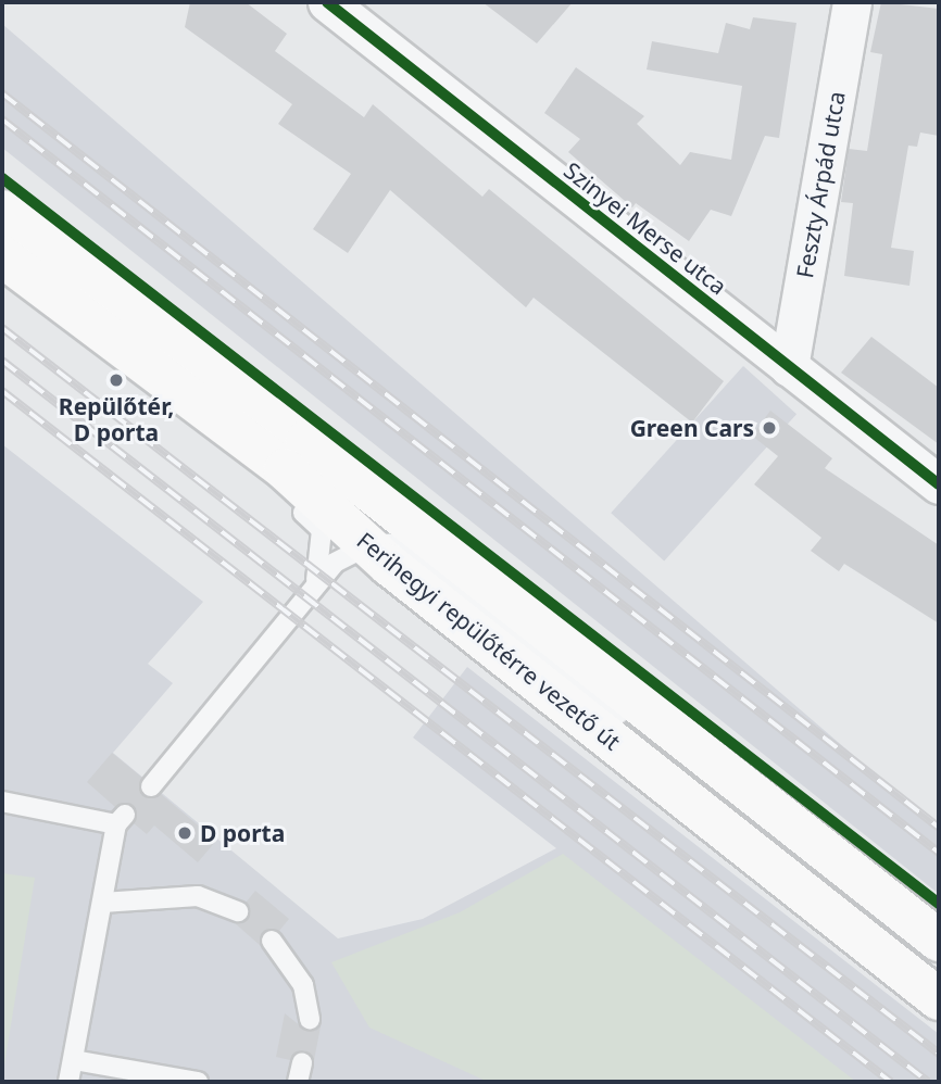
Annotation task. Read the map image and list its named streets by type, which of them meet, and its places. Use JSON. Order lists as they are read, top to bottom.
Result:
{
  "streets": {
    "main road": ["Ferihegyi repülőtérre vezető út"],
    "street": ["Feszty Árpád utca", "Szinyei Merse utca"]
  },
  "crossings": [
    ["Feszty Árpád utca", "Szinyei Merse utca"]
  ],
  "places": ["Repülőtér, D porta", "Green Cars", "D porta"]
}
